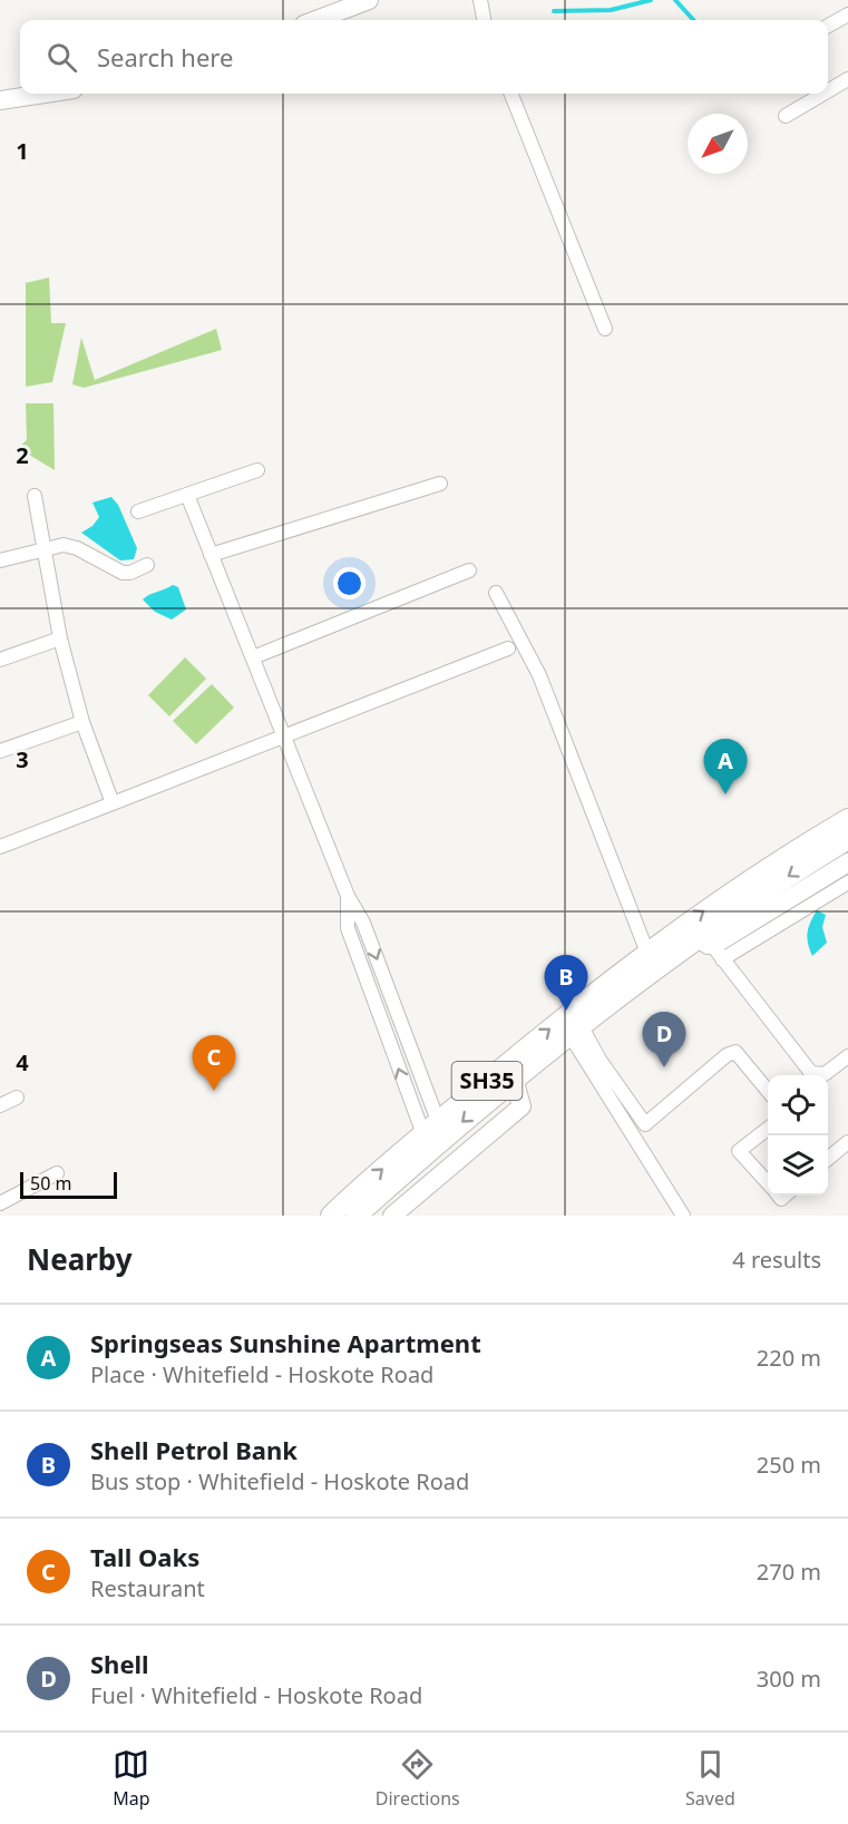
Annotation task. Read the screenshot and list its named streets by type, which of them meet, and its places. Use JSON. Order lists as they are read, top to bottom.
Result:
{
  "streets": {
    "main road": ["SH35"]
  },
  "scale_bar": "50 m",
  "north": "bottom left",
  "page": {
    "search": "Search here",
    "pins": [
      "A",
      "B",
      "D",
      "C"
    ],
    "scale": "50 m",
    "heading": ["Nearby", "4 results"],
    "list": [
      {
        "mark": "A",
        "name": "Springseas Sunshine Apartment",
        "note": "Place · Whitefield - Hoskote Road",
        "value": "220 m"
      },
      {
        "mark": "B",
        "name": "Shell Petrol Bank",
        "note": "Bus stop · Whitefield - Hoskote Road",
        "value": "250 m"
      },
      {
        "mark": "C",
        "name": "Tall Oaks",
        "note": "Restaurant",
        "value": "270 m"
      },
      {
        "mark": "D",
        "name": "Shell",
        "note": "Fuel · Whitefield - Hoskote Road",
        "value": "300 m"
      }
    ],
    "nav": ["Map", "Directions", "Saved"]
  },
  "grid": {
    "rows": [
      "1",
      "2",
      "3",
      "4"
    ]
  }
}
